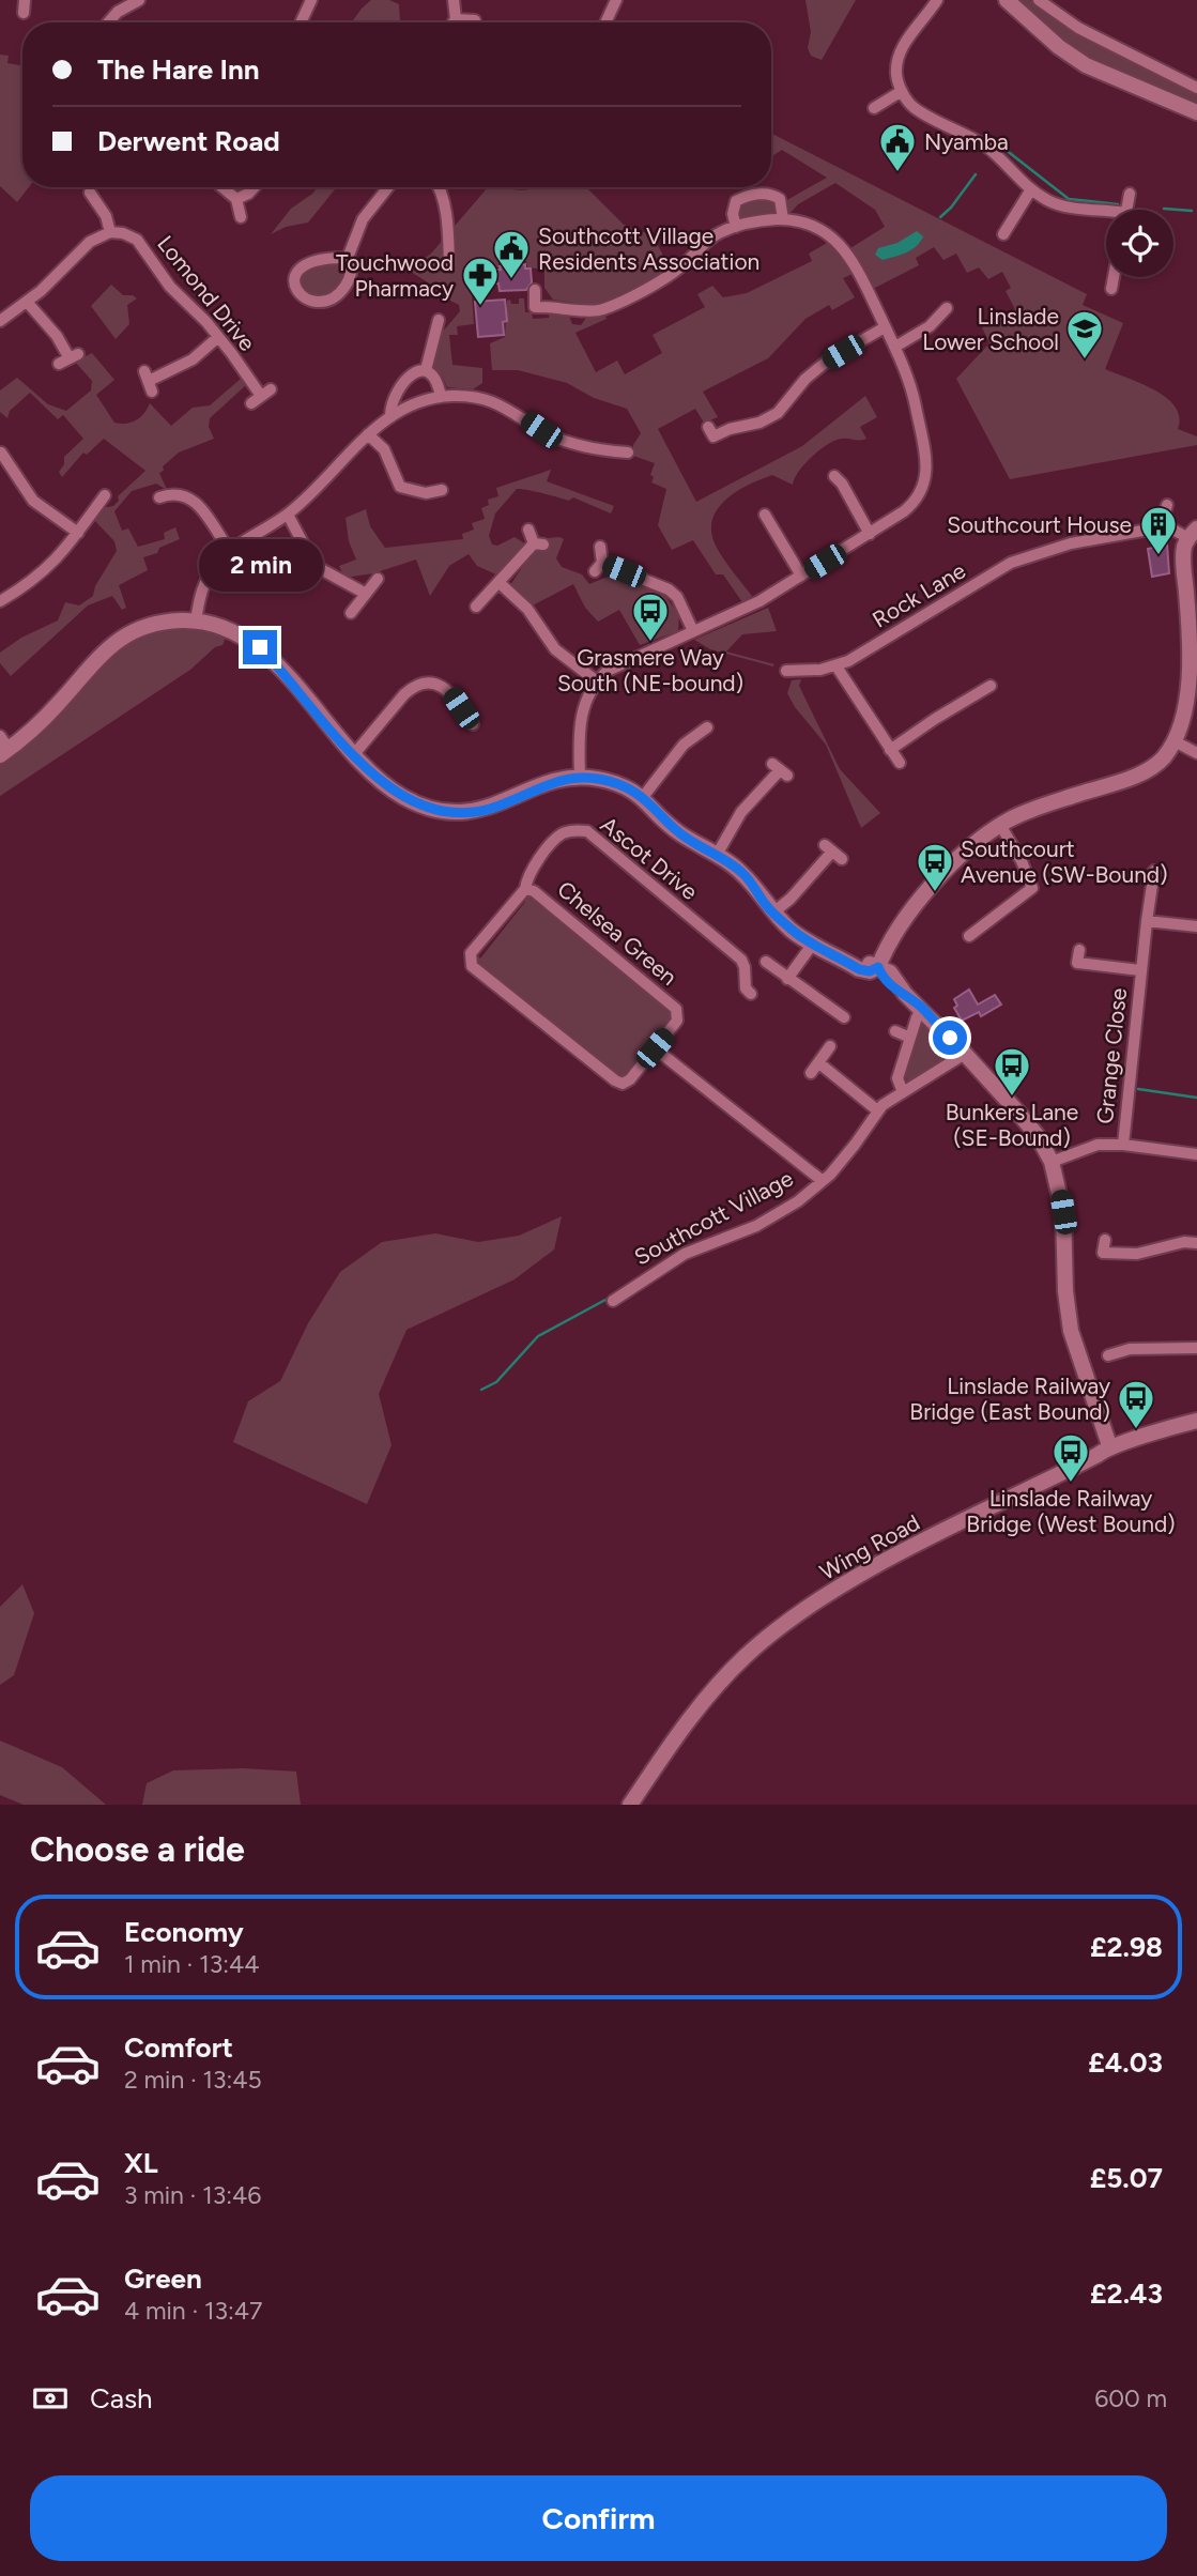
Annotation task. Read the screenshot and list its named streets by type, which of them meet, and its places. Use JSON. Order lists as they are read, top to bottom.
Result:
{
  "streets": {
    "street": [
      "Lomond Drive",
      "Rock Lane",
      "Ascot Drive",
      "Chelsea Green",
      "Grange Close",
      "Southcott Village",
      "Wing Road"
    ]
  },
  "crossings": [
    ["Ascot Drive", "Chelsea Green"]
  ],
  "places": {
    "public building": ["Nyamba", "Southcott Village Residents Association"],
    "pharmacy": ["Touchwood Pharmacy"],
    "school or university": ["Linslade Lower School"],
    "building": ["Southcourt House"],
    "bus stop": [
      "Grasmere Way South (NE-bound)",
      "Southcourt Avenue (SW-Bound)",
      "Bunkers Lane (SE-Bound)",
      "Linslade Railway Bridge (East Bound)",
      "Linslade Railway Bridge (West Bound)"
    ]
  },
  "page": {
    "banner": ["The Hare Inn", "Derwent Road"],
    "bubble": "2 min",
    "heading": "Choose a ride",
    "list": [
      {
        "name": "Economy",
        "note": "1 min · 13:44",
        "value": "£2.98"
      },
      {
        "name": "Comfort",
        "note": "2 min · 13:45",
        "value": "£4.03"
      },
      {
        "name": "XL",
        "note": "3 min · 13:46",
        "value": "£5.07"
      },
      {
        "name": "Green",
        "note": "4 min · 13:47",
        "value": "£2.43"
      }
    ],
    "pay": ["Cash", "600 m"],
    "buttons": "Confirm"
  }
}
